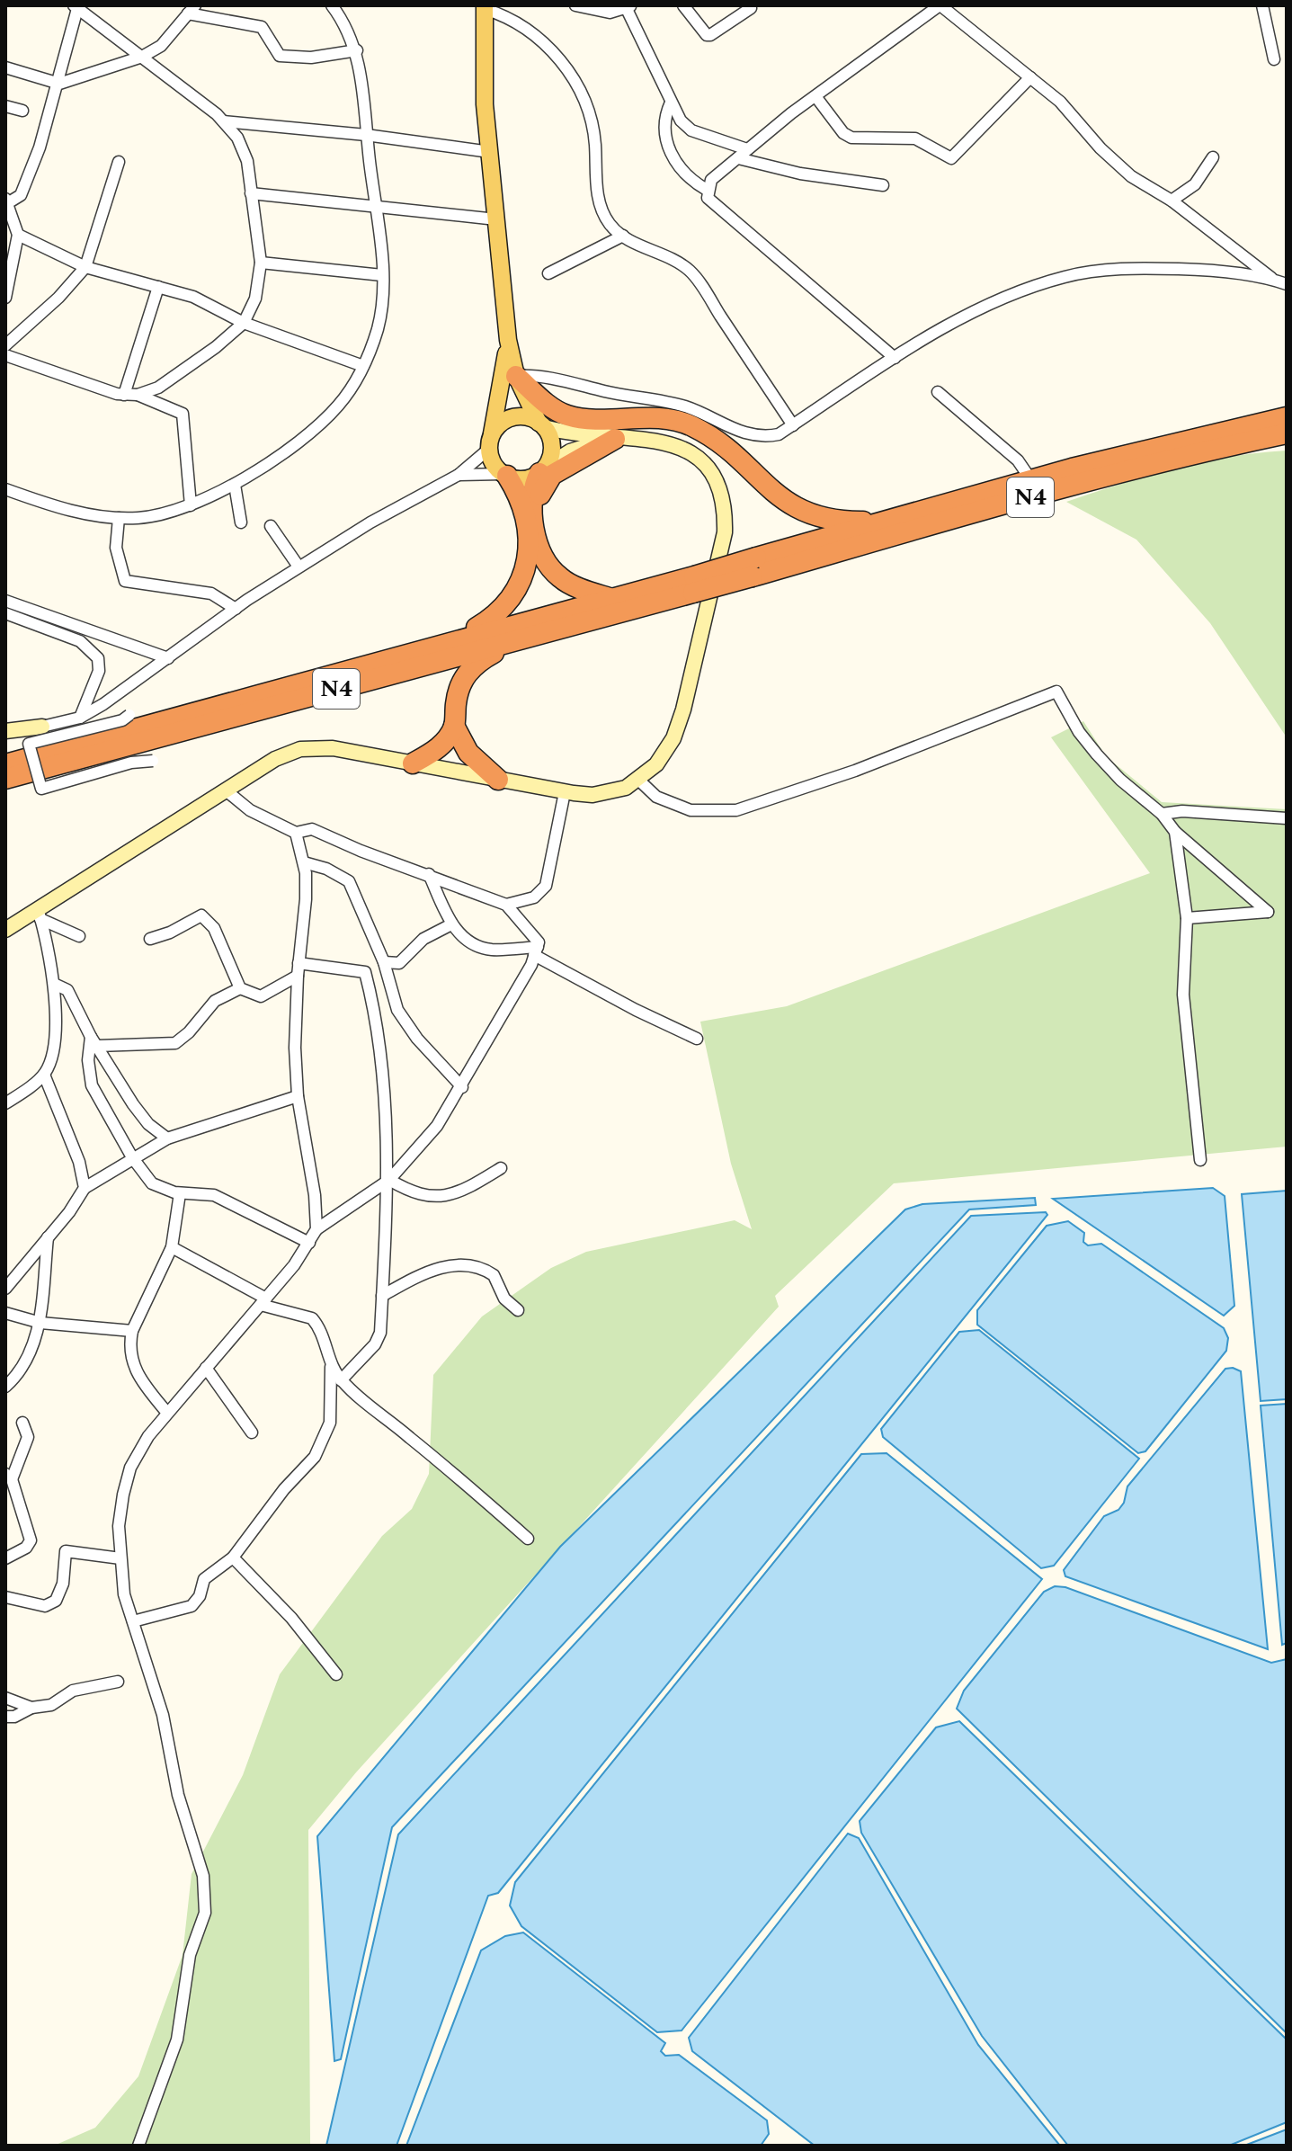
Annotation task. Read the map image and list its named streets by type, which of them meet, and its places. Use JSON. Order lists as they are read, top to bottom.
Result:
{
  "streets": {
    "highway": ["N4"]
  }
}
